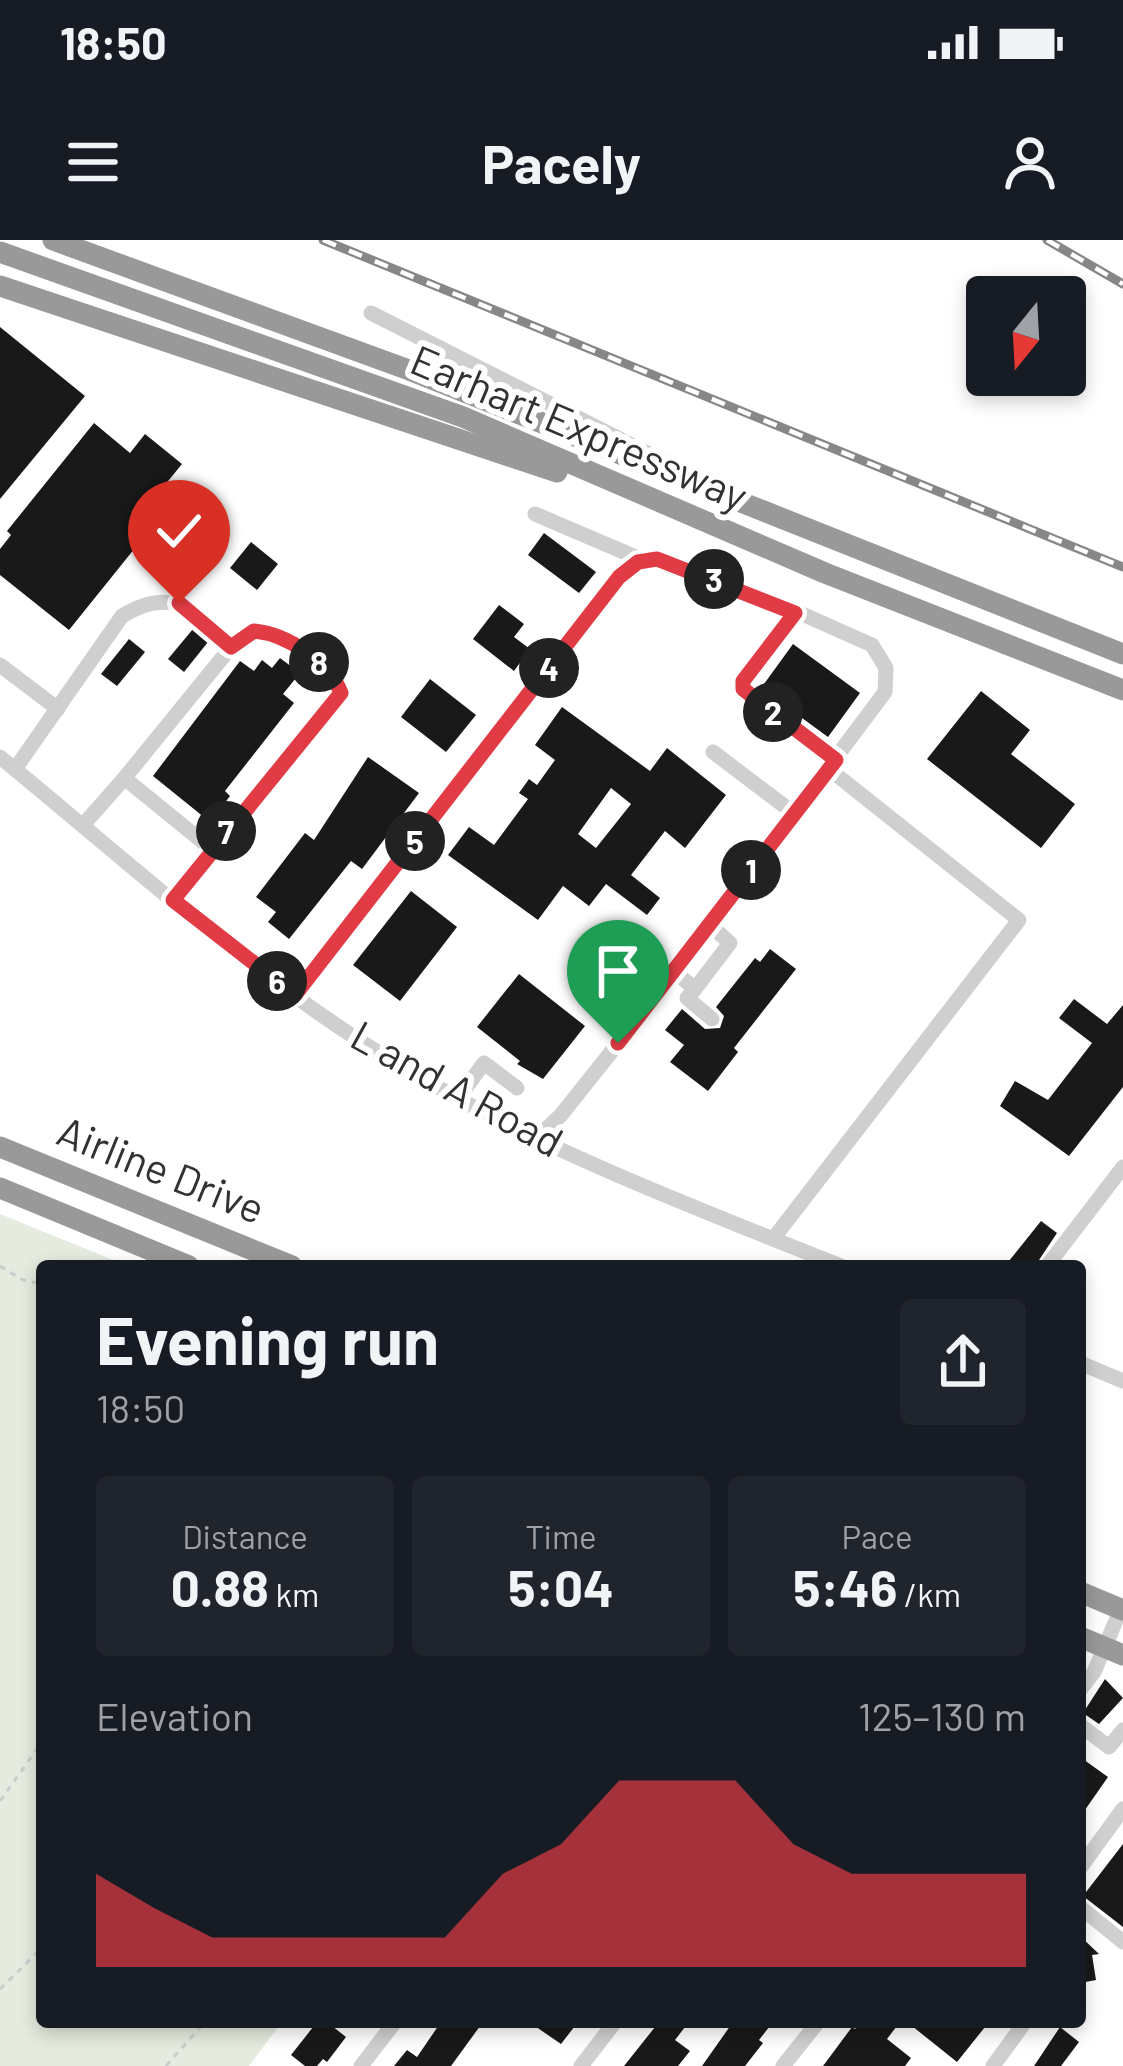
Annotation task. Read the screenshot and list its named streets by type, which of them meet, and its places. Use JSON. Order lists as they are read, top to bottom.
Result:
{
  "streets": {
    "highway": ["Earhart Expressway", "Airline Drive"],
    "street": ["L and A Road"]
  },
  "north": "bottom",
  "page": {
    "status": "18:50",
    "header": "Pacely",
    "pins": [
      "3",
      "8",
      "4",
      "2",
      "7",
      "5",
      "1",
      "6"
    ],
    "heading": ["Evening run", "18:50"],
    "stats": [
      ["Distance", "0.88 km"],
      ["Time", "5:04"],
      ["Pace", "5:46 /km"]
    ],
    "chart": ["Elevation", "125–130 m"]
  }
}
